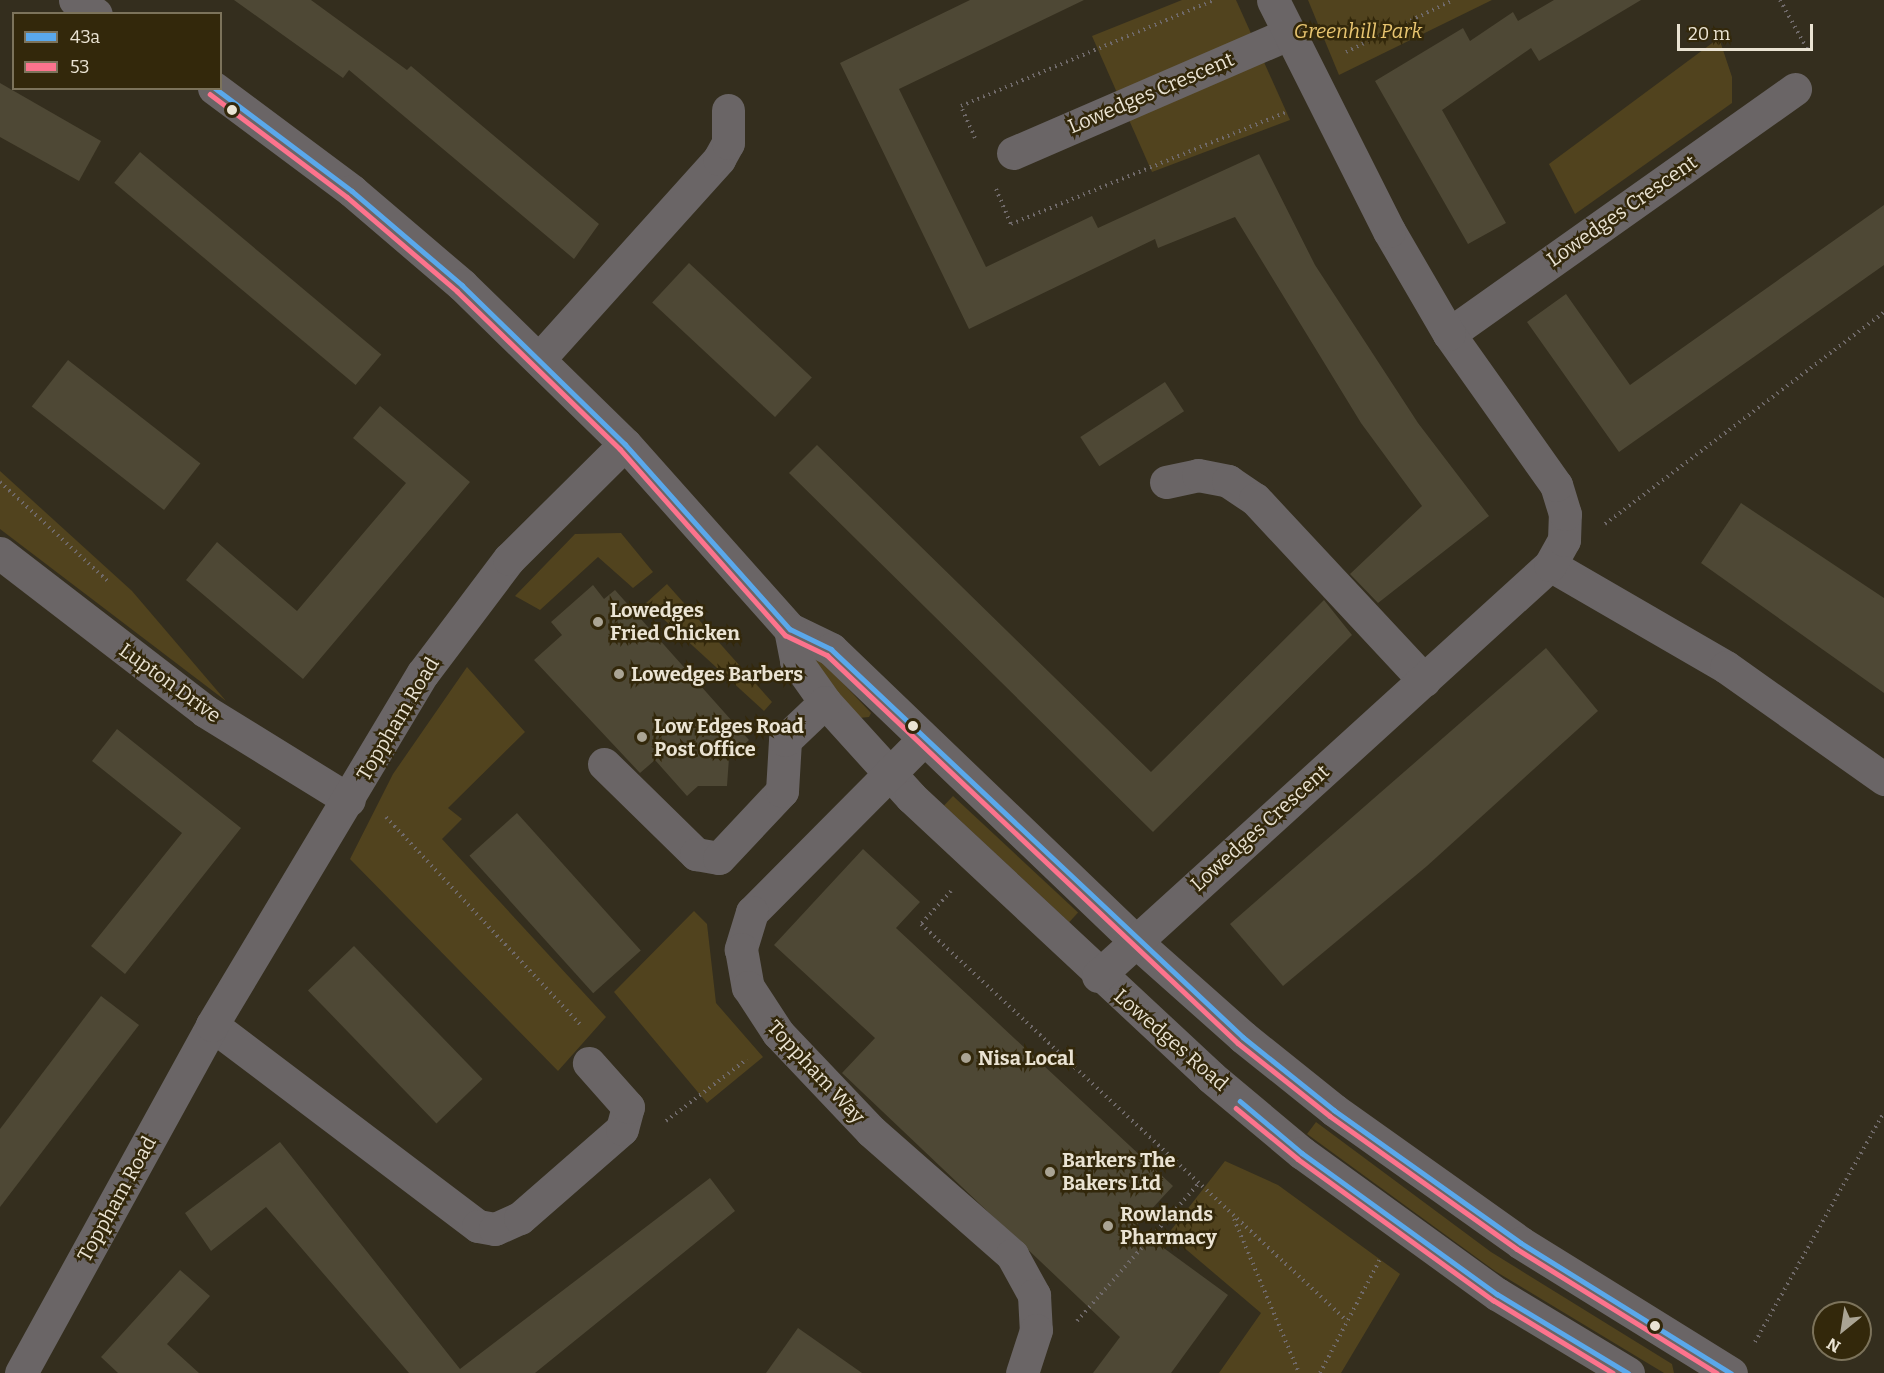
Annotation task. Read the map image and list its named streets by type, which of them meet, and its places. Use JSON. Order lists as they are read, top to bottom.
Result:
{
  "streets": {
    "street": [
      "Lowedges Crescent",
      "Lupton Drive",
      "Toppham Road",
      "Lowedges Road",
      "Toppham Way"
    ]
  },
  "crossings": [
    ["Lowedges Crescent", "Lowedges Road"],
    ["Lupton Drive", "Toppham Road"],
    ["Lowedges Road", "Toppham Way"]
  ],
  "parks": ["Greenhill Park"],
  "places": [
    "Lowedges Fried Chicken",
    "Lowedges Barbers",
    "Low Edges Road Post Office",
    "Nisa Local",
    "Barkers The Bakers Ltd",
    "Rowlands Pharmacy"
  ],
  "lines": ["transit line 43a", "transit line 53"],
  "legend": ["43a", "53"],
  "scale_bar": "20 m",
  "north": "bottom left"
}
